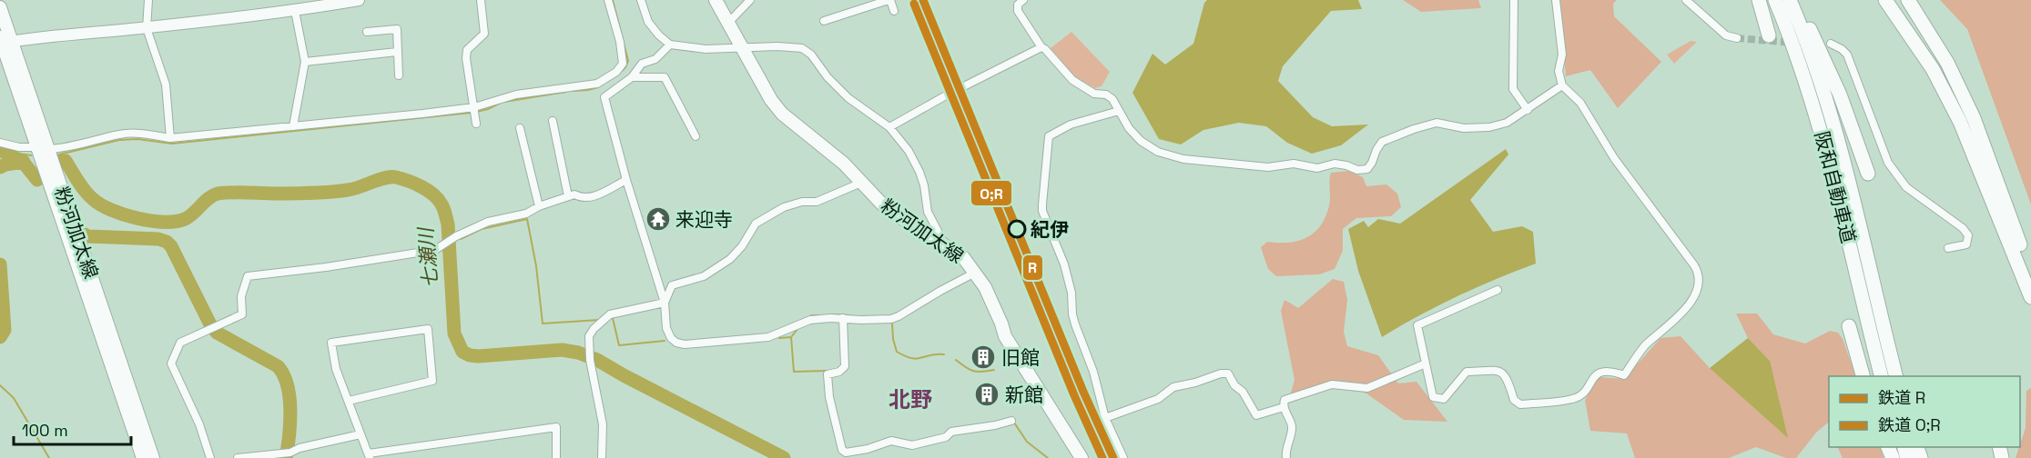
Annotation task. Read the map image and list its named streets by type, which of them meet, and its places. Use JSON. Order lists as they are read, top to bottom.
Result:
{
  "streets": {
    "highway": ["阪和自動車道"],
    "main road": ["粉河加太線"]
  },
  "districts": ["北野"],
  "water": ["七瀬川"],
  "places": {
    "temple": ["来迎寺"],
    "other": ["紀伊"],
    "building": ["旧館", "新館"]
  },
  "lines": ["rail line R", "rail line O;R"],
  "legend": ["鉄道 R", "鉄道 O;R"],
  "scale_bar": "100 m"
}
